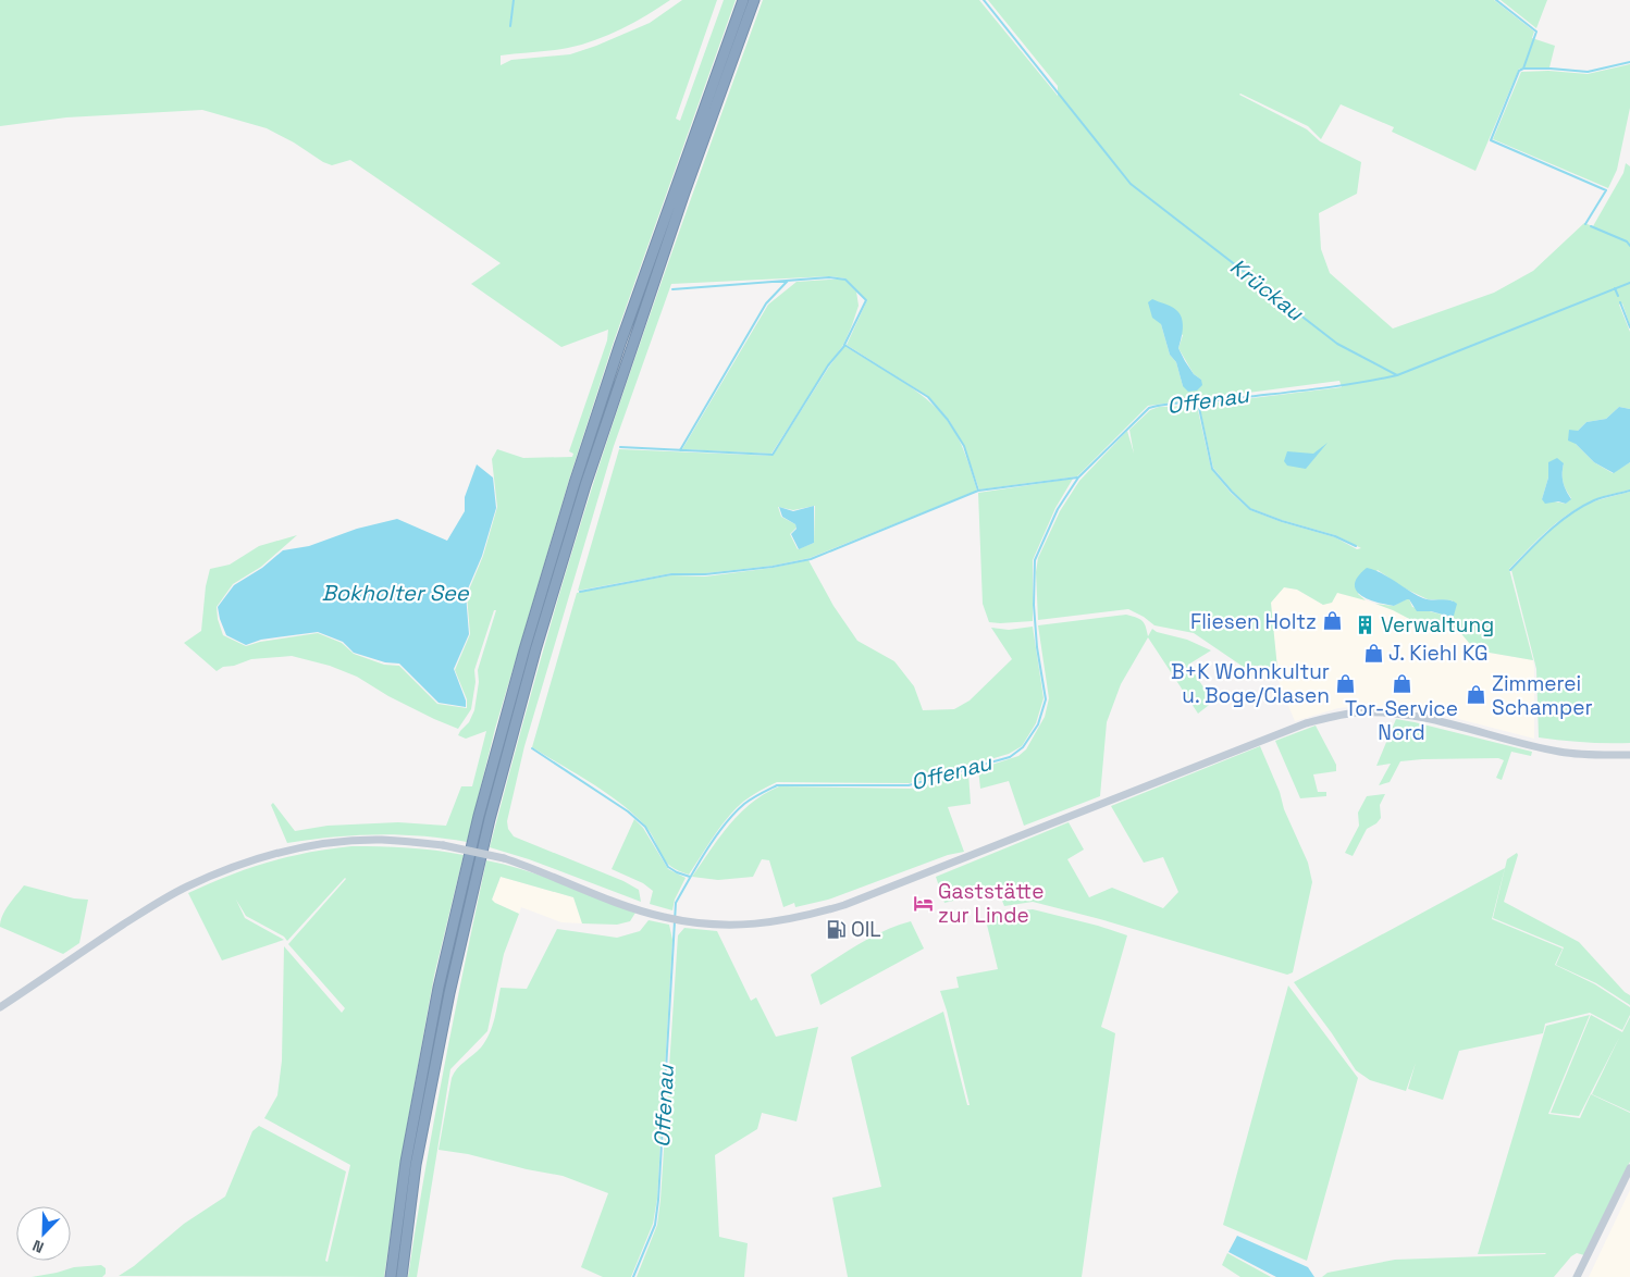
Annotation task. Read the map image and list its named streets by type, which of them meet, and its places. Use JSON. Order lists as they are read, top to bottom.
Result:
{
  "water": ["Krückau", "Offenau", "Bokholter See"],
  "places": {
    "shop": [
      "Fliesen Holtz",
      "J. Kiehl KG",
      "B+K Wohnkultur u. Boge/Clasen",
      "Tor-Service Nord",
      "Zimmerei Schamper"
    ],
    "building": ["Verwaltung"],
    "hotel": ["Gaststätte zur Linde"],
    "fuel station": ["OIL"]
  },
  "north": "bottom left"
}
